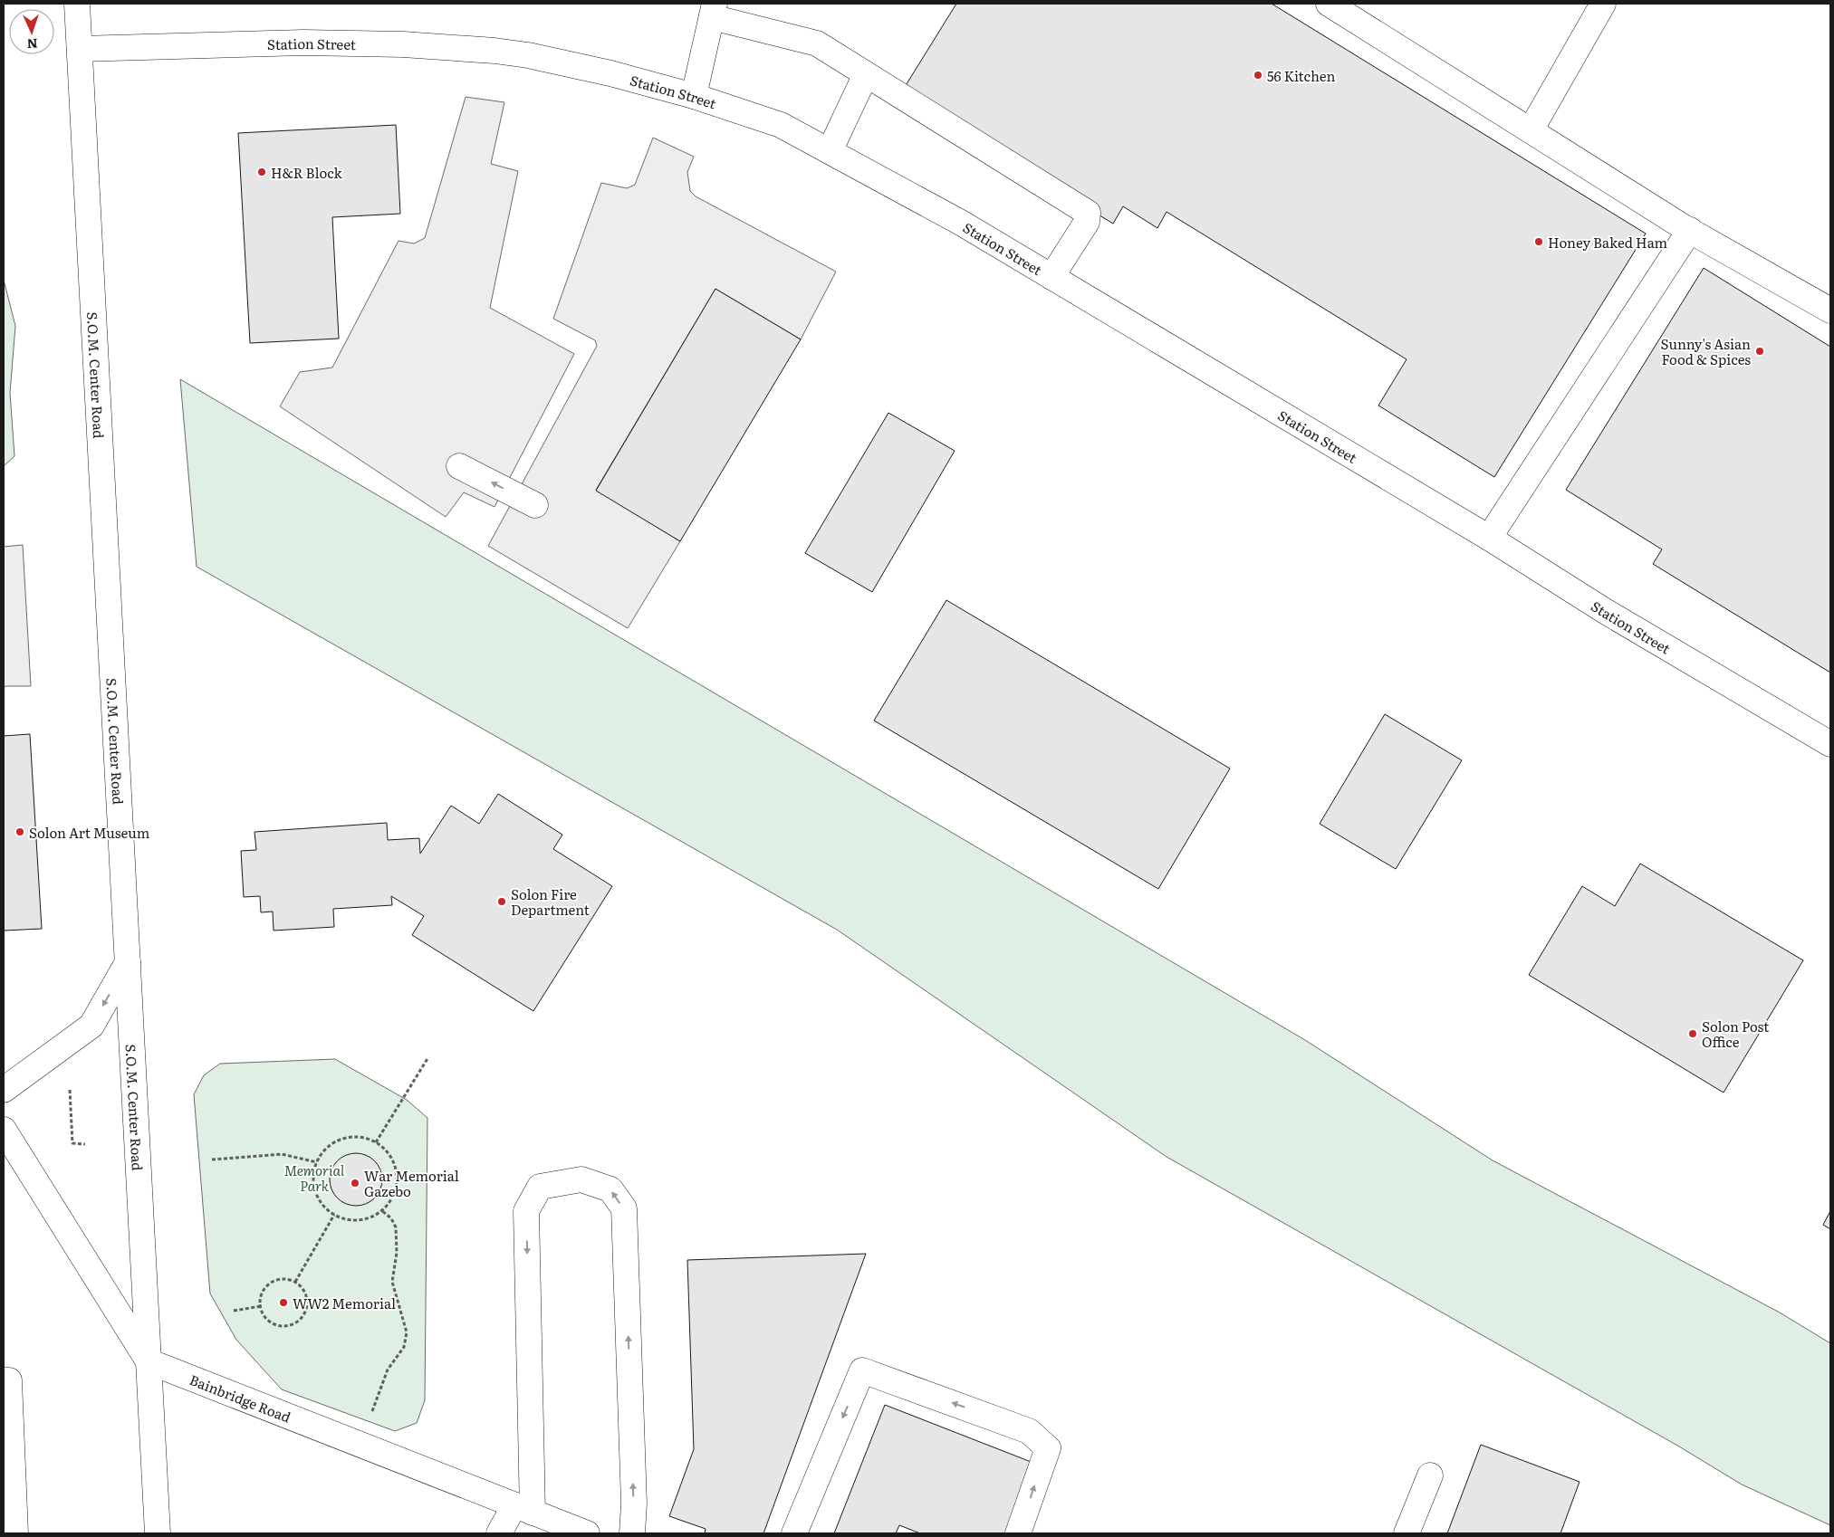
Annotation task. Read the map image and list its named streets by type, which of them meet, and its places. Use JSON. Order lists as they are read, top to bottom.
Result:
{
  "streets": {
    "street": ["Station Street", "S.O.M. Center Road", "Bainbridge Road"]
  },
  "crossings": [
    ["Station Street", "S.O.M. Center Road"],
    ["S.O.M. Center Road", "Bainbridge Road"]
  ],
  "parks": ["Memorial Park"],
  "places": [
    "56 Kitchen",
    "H&R Block",
    "Honey Baked Ham",
    "Sunny's Asian Food & Spices",
    "Solon Art Museum",
    "Solon Fire Department",
    "Solon Post Office",
    "War Memorial Gazebo",
    "WW2 Memorial"
  ],
  "north": "bottom"
}
